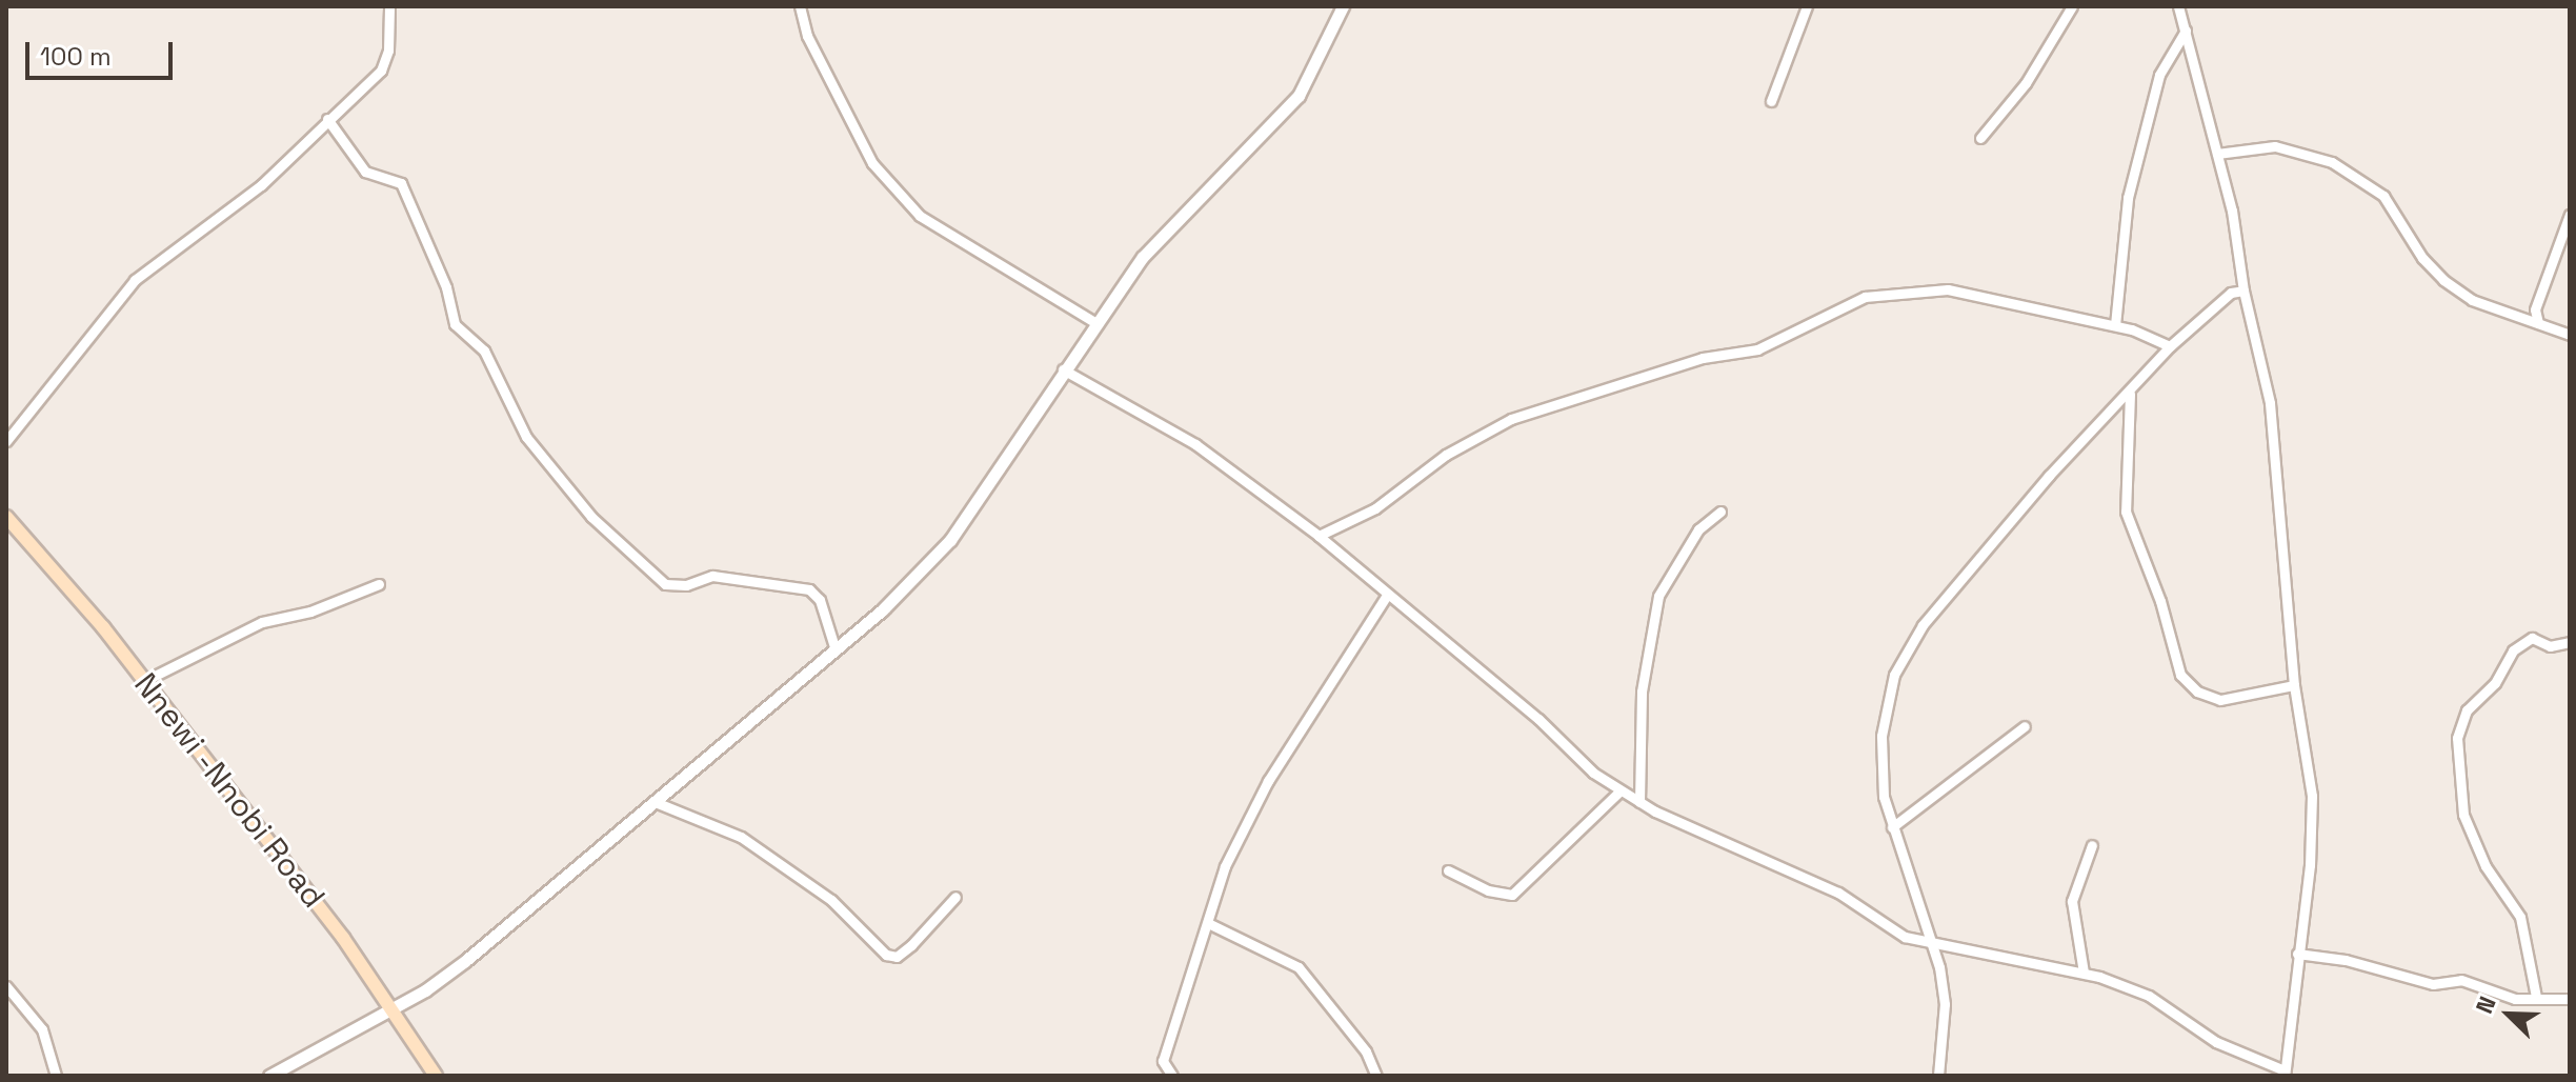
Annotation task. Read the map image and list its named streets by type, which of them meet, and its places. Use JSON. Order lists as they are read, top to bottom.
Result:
{
  "streets": {
    "main road": ["Nnewi -Nnobi Road"]
  },
  "scale_bar": "100 m",
  "north": "top left"
}
